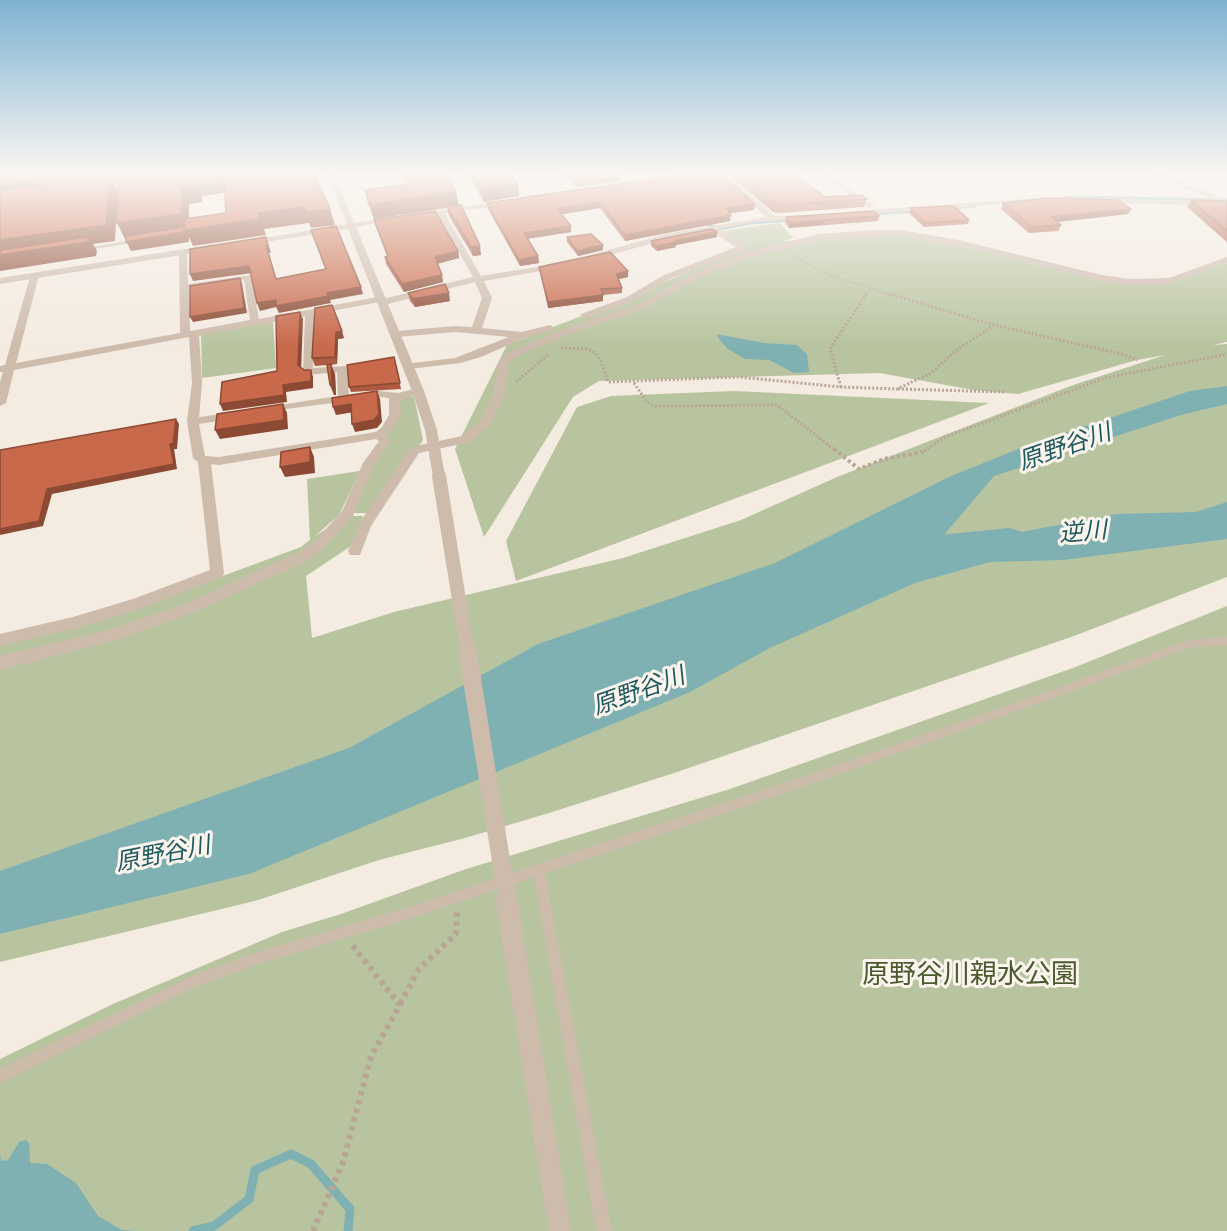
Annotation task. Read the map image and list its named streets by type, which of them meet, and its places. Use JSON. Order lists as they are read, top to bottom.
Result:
{
  "water": ["原野谷川", "逆川"],
  "parks": ["原野谷川親水公園"]
}
